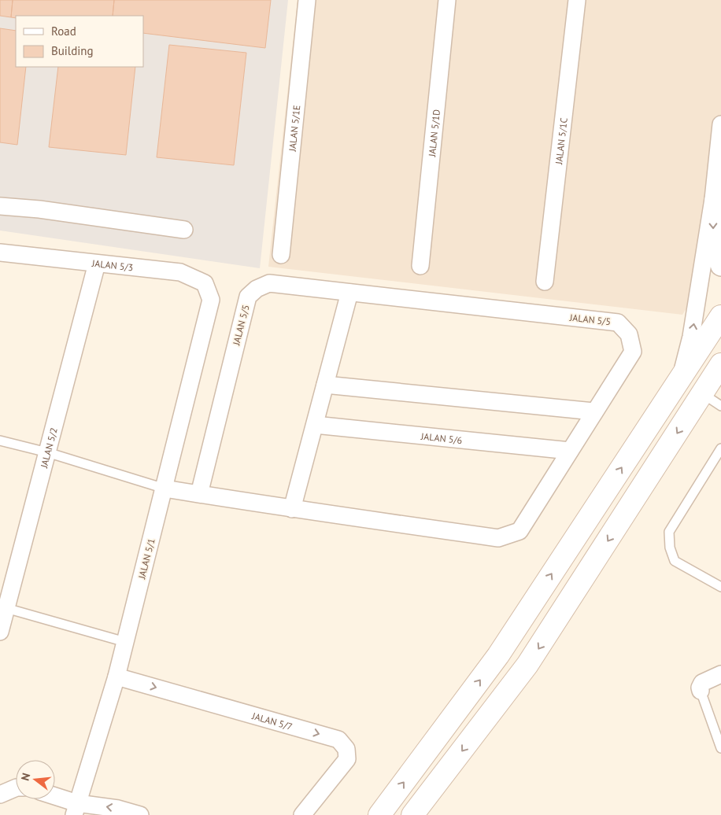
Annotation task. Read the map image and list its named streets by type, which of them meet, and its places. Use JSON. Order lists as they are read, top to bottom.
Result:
{
  "streets": {
    "street": [
      "JALAN 5/1E",
      "JALAN 5/1D",
      "JALAN 5/1C",
      "JALAN 5/3",
      "JALAN 5/5",
      "JALAN 5/6",
      "JALAN 5/2",
      "JALAN 5/1",
      "JALAN 5/7"
    ]
  },
  "crossings": [
    ["JALAN 5/3", "JALAN 5/2"],
    ["JALAN 5/3", "JALAN 5/1"],
    ["JALAN 5/5", "JALAN 5/6"],
    ["JALAN 5/5", "JALAN 5/1"],
    ["JALAN 5/1", "JALAN 5/7"]
  ],
  "legend": ["Road", "Building"],
  "north": "left"
}
